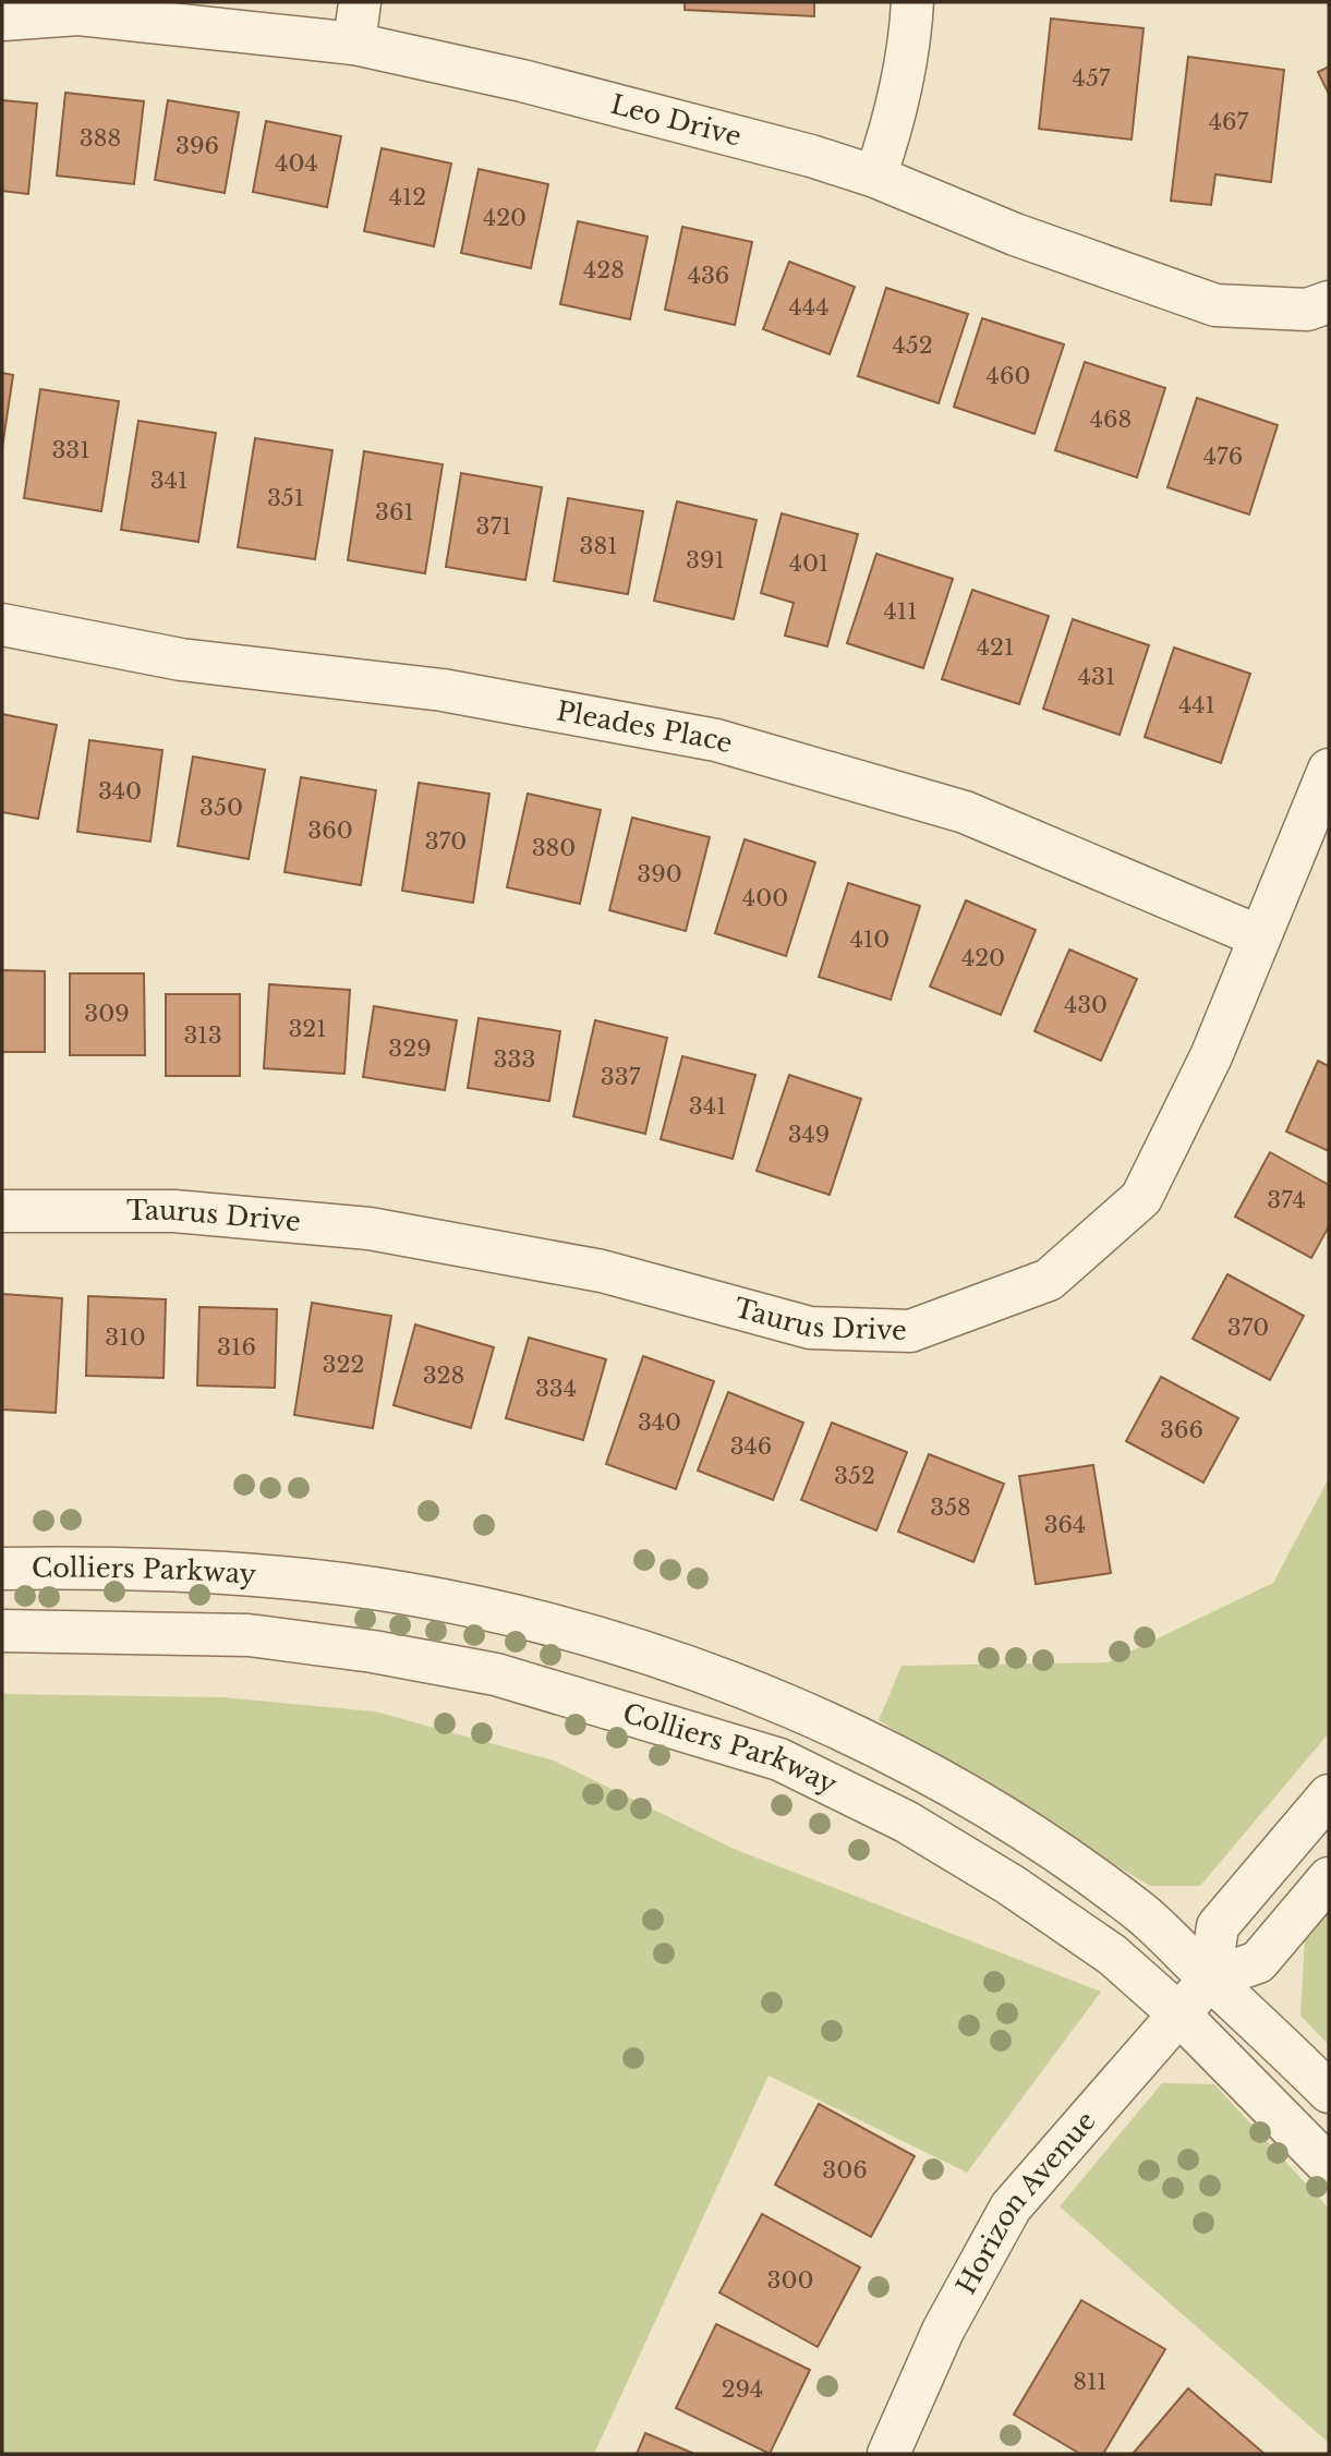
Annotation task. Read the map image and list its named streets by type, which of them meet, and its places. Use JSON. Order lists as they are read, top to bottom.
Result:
{
  "streets": {
    "street": [
      "Leo Drive",
      "Pleades Place",
      "Taurus Drive",
      "Colliers Parkway",
      "Horizon Avenue"
    ]
  },
  "crossings": [
    ["Pleades Place", "Taurus Drive"],
    ["Colliers Parkway", "Horizon Avenue"]
  ],
  "house_numbers": [
    "457",
    "467",
    "388",
    "396",
    "404",
    "412",
    "420",
    "428",
    "436",
    "444",
    "452",
    "460",
    "468",
    "331",
    "476",
    "341",
    "351",
    "361",
    "371",
    "381",
    "391",
    "401",
    "411",
    "421",
    "431",
    "441",
    "340",
    "350",
    "360",
    "370",
    "380",
    "390",
    "400",
    "410",
    "420",
    "430",
    "309",
    "321",
    "313",
    "329",
    "333",
    "337",
    "341",
    "349",
    "374",
    "370",
    "310",
    "316",
    "322",
    "328",
    "334",
    "340",
    "366",
    "346",
    "352",
    "358",
    "364",
    "306",
    "300",
    "811",
    "294"
  ]
}
